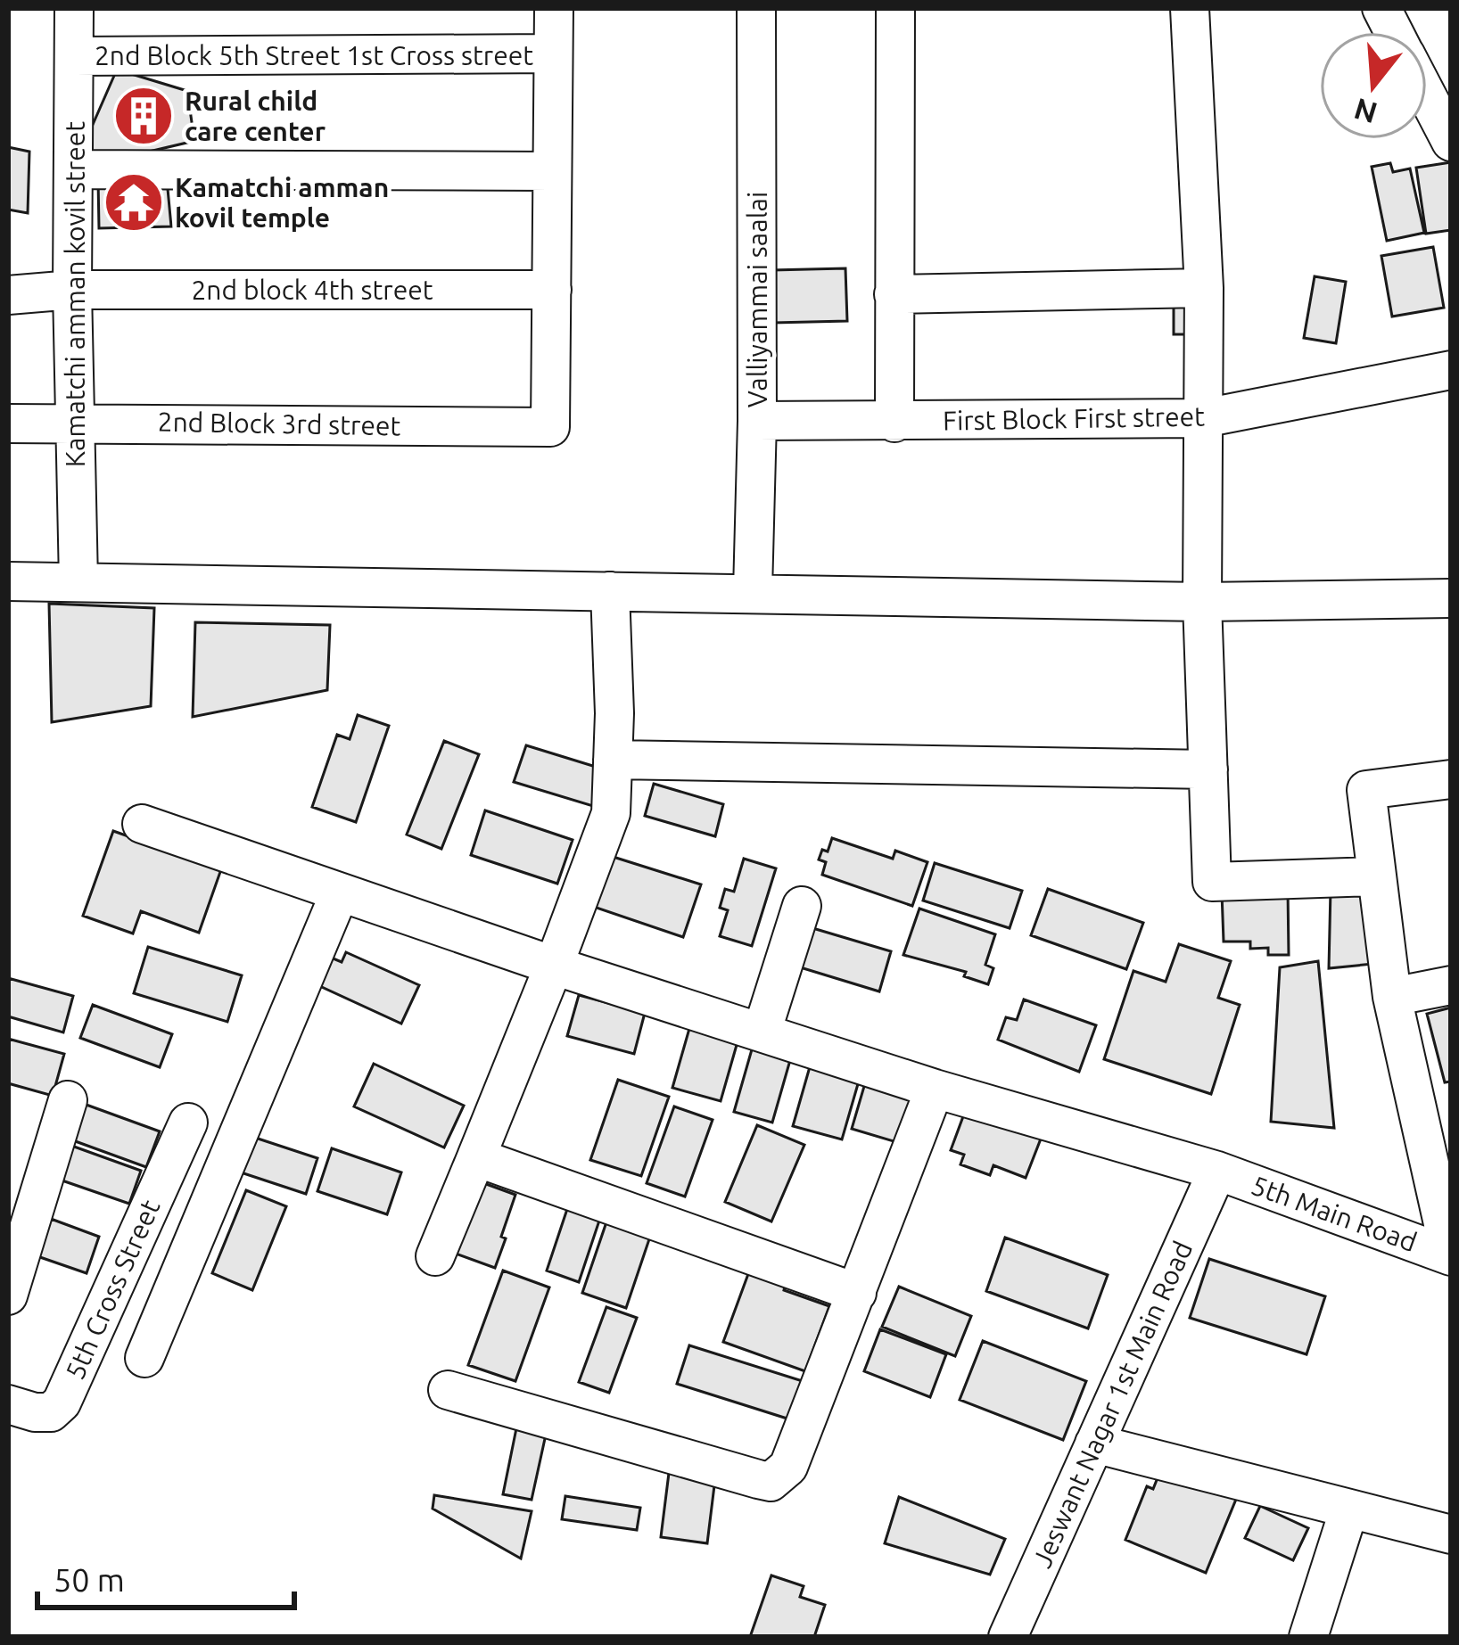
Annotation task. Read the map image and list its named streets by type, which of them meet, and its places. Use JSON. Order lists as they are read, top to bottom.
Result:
{
  "streets": {
    "street": [
      "2nd Block 5th Street 1st Cross street",
      "2nd block 4th street",
      "Kamatchi amman kovil street",
      "Valliyammai saalai",
      "First Block First street",
      "2nd Block 3rd street",
      "5th Main Road",
      "5th Cross Street",
      "Jeswant Nagar 1st Main Road"
    ]
  },
  "crossings": [
    ["2nd Block 5th Street 1st Cross street", "Kamatchi amman kovil street"],
    ["2nd block 4th street", "Kamatchi amman kovil street"],
    ["2nd block 4th street", "2nd Block 3rd street"],
    ["Kamatchi amman kovil street", "2nd Block 3rd street"],
    ["Valliyammai saalai", "First Block First street"],
    ["5th Main Road", "Jeswant Nagar 1st Main Road"]
  ],
  "places": {
    "building": ["Rural child care center"],
    "temple": ["Kamatchi amman kovil temple"]
  },
  "scale_bar": "50 m",
  "north": "bottom"
}
